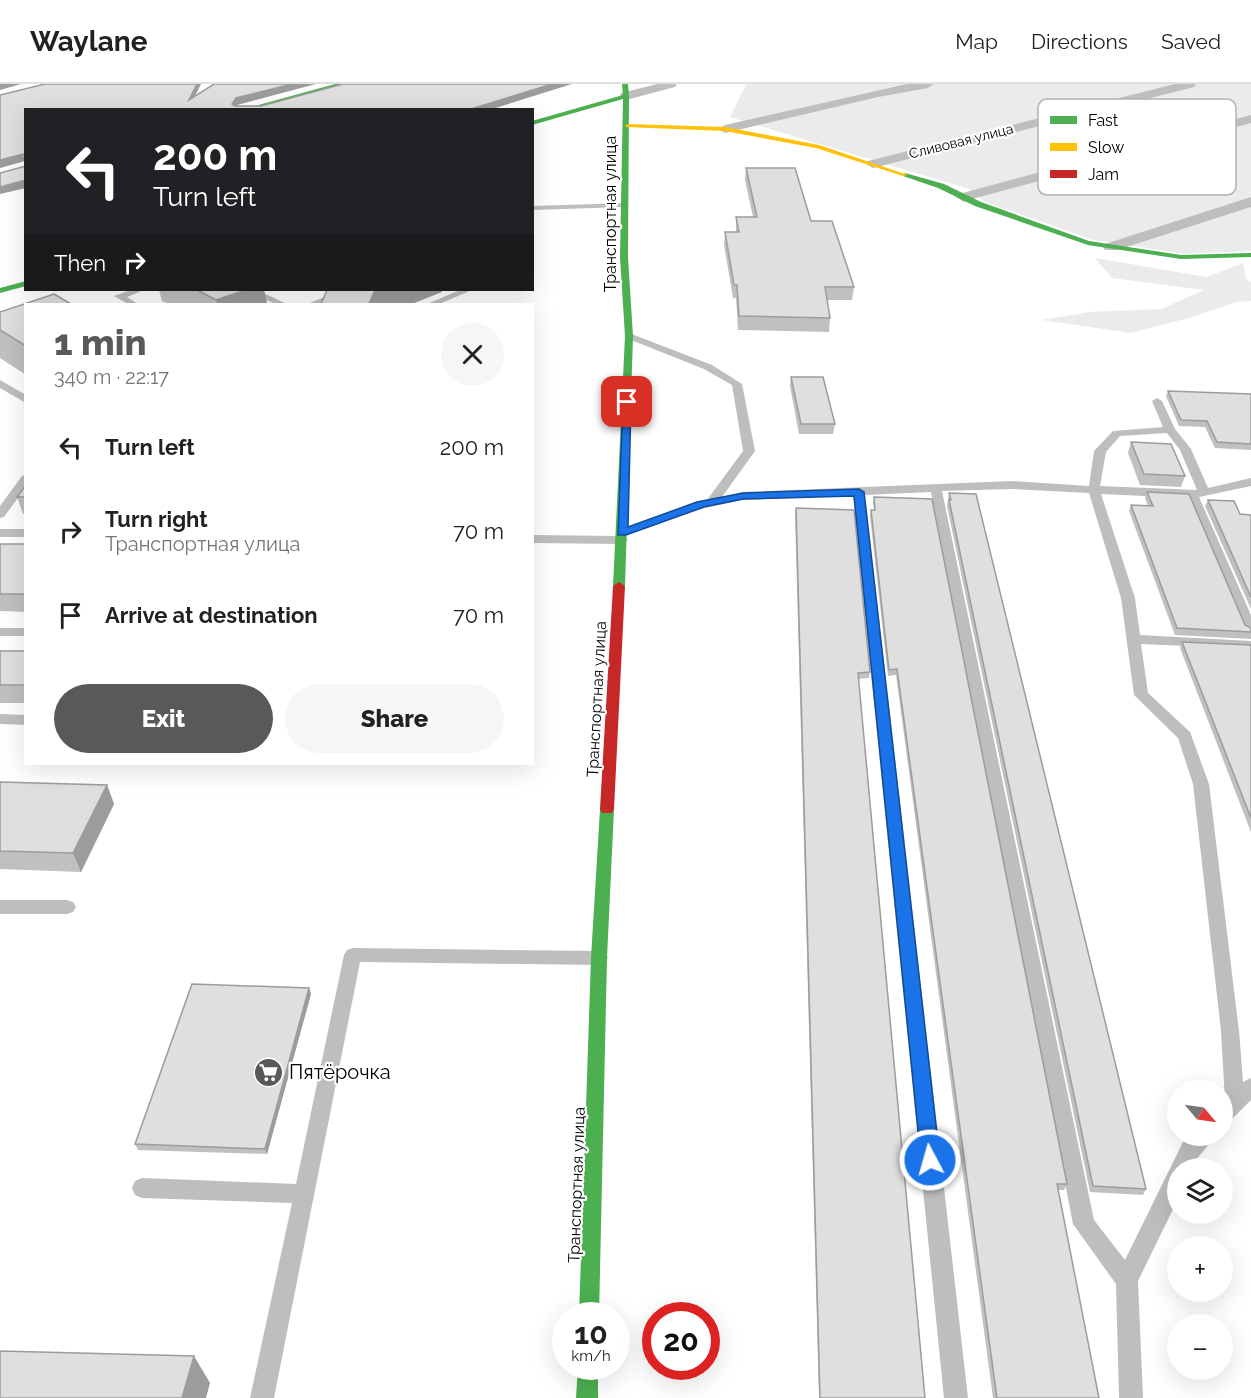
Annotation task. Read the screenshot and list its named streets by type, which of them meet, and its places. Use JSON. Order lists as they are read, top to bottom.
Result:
{
  "streets": {
    "main road": ["Транспортная улица"],
    "street": ["Сливовая улица"]
  },
  "places": {
    "supermarket": ["Пятёрочка"]
  },
  "legend": ["Fast", "Slow", "Jam"],
  "north": "bottom right",
  "page": {
    "header": "Waylane",
    "nav": ["Map", "Directions", "Saved"],
    "turn": ["200 m", "Turn left"],
    "then": "Then",
    "heading": ["1 min", "340 m · 22:17"],
    "list": [
      {
        "name": "Turn left",
        "value": "200 m"
      },
      {
        "name": "Turn right",
        "note": "Транспортная улица",
        "value": "70 m"
      },
      {
        "name": "Arrive at destination",
        "value": "70 m"
      }
    ],
    "buttons": ["Exit", "Share"],
    "map_buttons": ["+", "−"],
    "speed": "10 km/h",
    "limit": "20"
  }
}
